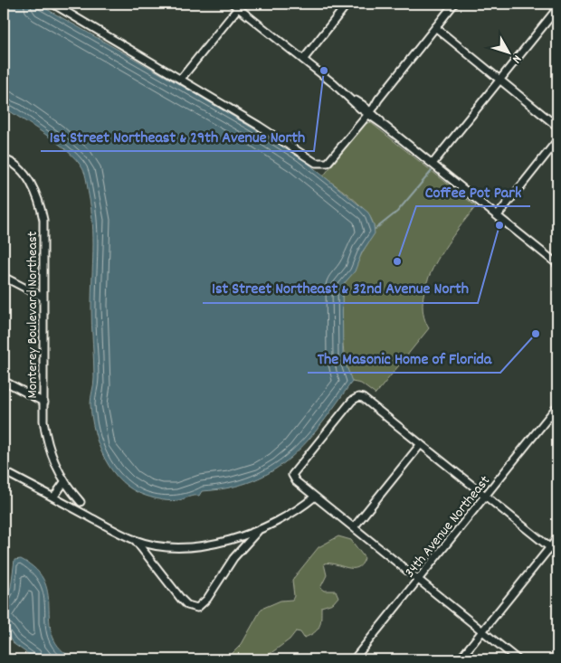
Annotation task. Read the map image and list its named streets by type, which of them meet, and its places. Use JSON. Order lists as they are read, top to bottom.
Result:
{
  "streets": {
    "street": ["Monterey Boulevard Northeast", "34th Avenue Northeast"]
  },
  "places": [
    "1st Street Northeast & 29th Avenue North",
    "1st Street Northeast & 32nd Avenue North",
    "Coffee Pot Park",
    "The Masonic Home of Florida"
  ],
  "north": "bottom right"
}
